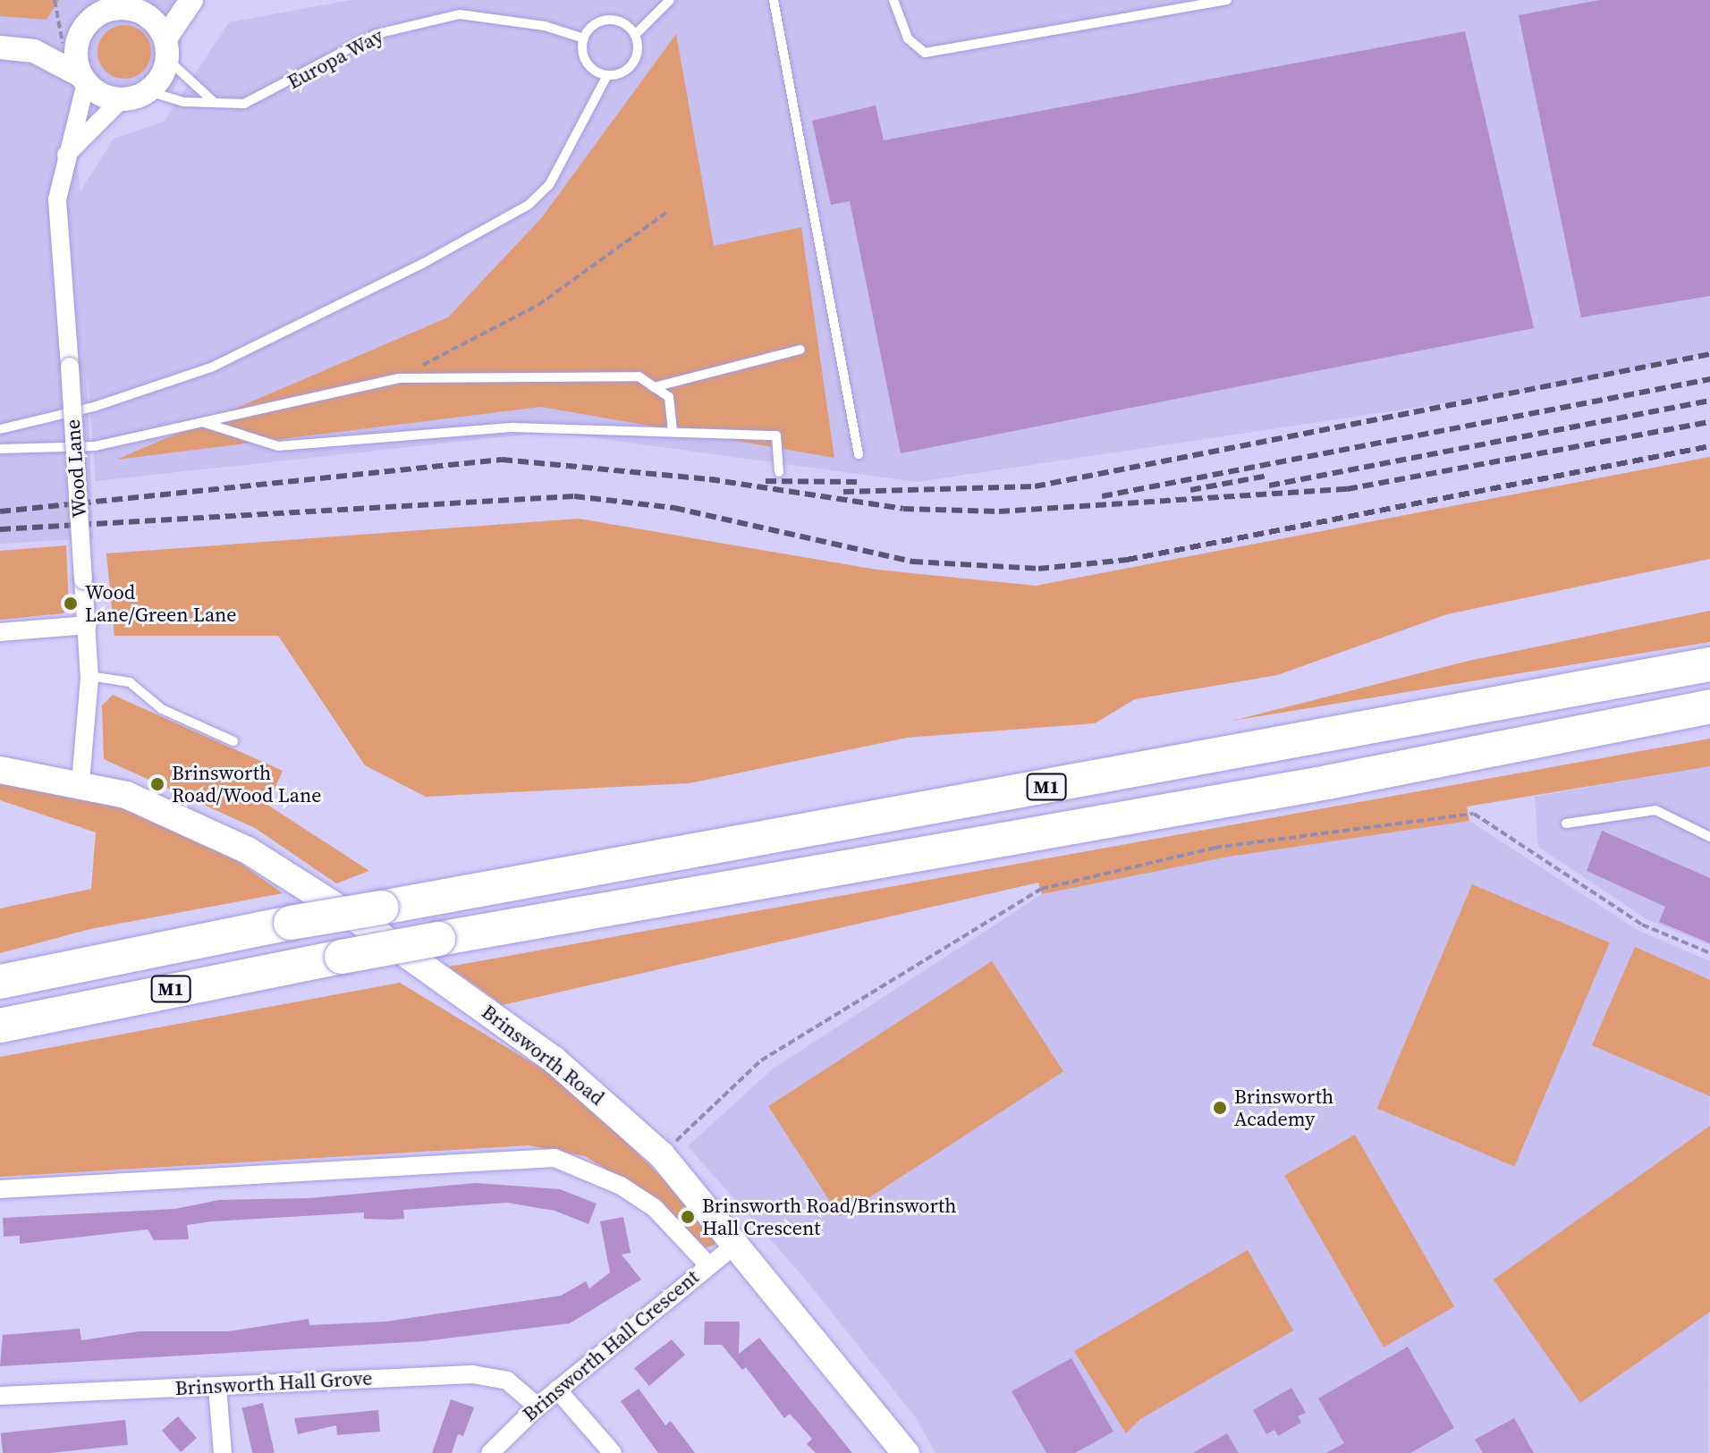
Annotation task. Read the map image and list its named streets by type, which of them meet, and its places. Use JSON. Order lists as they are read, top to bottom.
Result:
{
  "streets": {
    "highway": ["M1"],
    "main road": ["Brinsworth Road"],
    "street": ["Wood Lane", "Brinsworth Hall Crescent", "Brinsworth Hall Grove"],
    "lane": ["Europa Way"]
  },
  "crossings": [
    ["Europa Way", "Wood Lane"],
    ["Wood Lane", "Brinsworth Road"],
    ["Brinsworth Road", "Brinsworth Hall Crescent"],
    ["Brinsworth Hall Crescent", "Brinsworth Hall Grove"]
  ],
  "places": [
    "Wood Lane/Green Lane",
    "Brinsworth Road/Wood Lane",
    "Brinsworth Academy",
    "Brinsworth Road/Brinsworth Hall Crescent"
  ]
}
